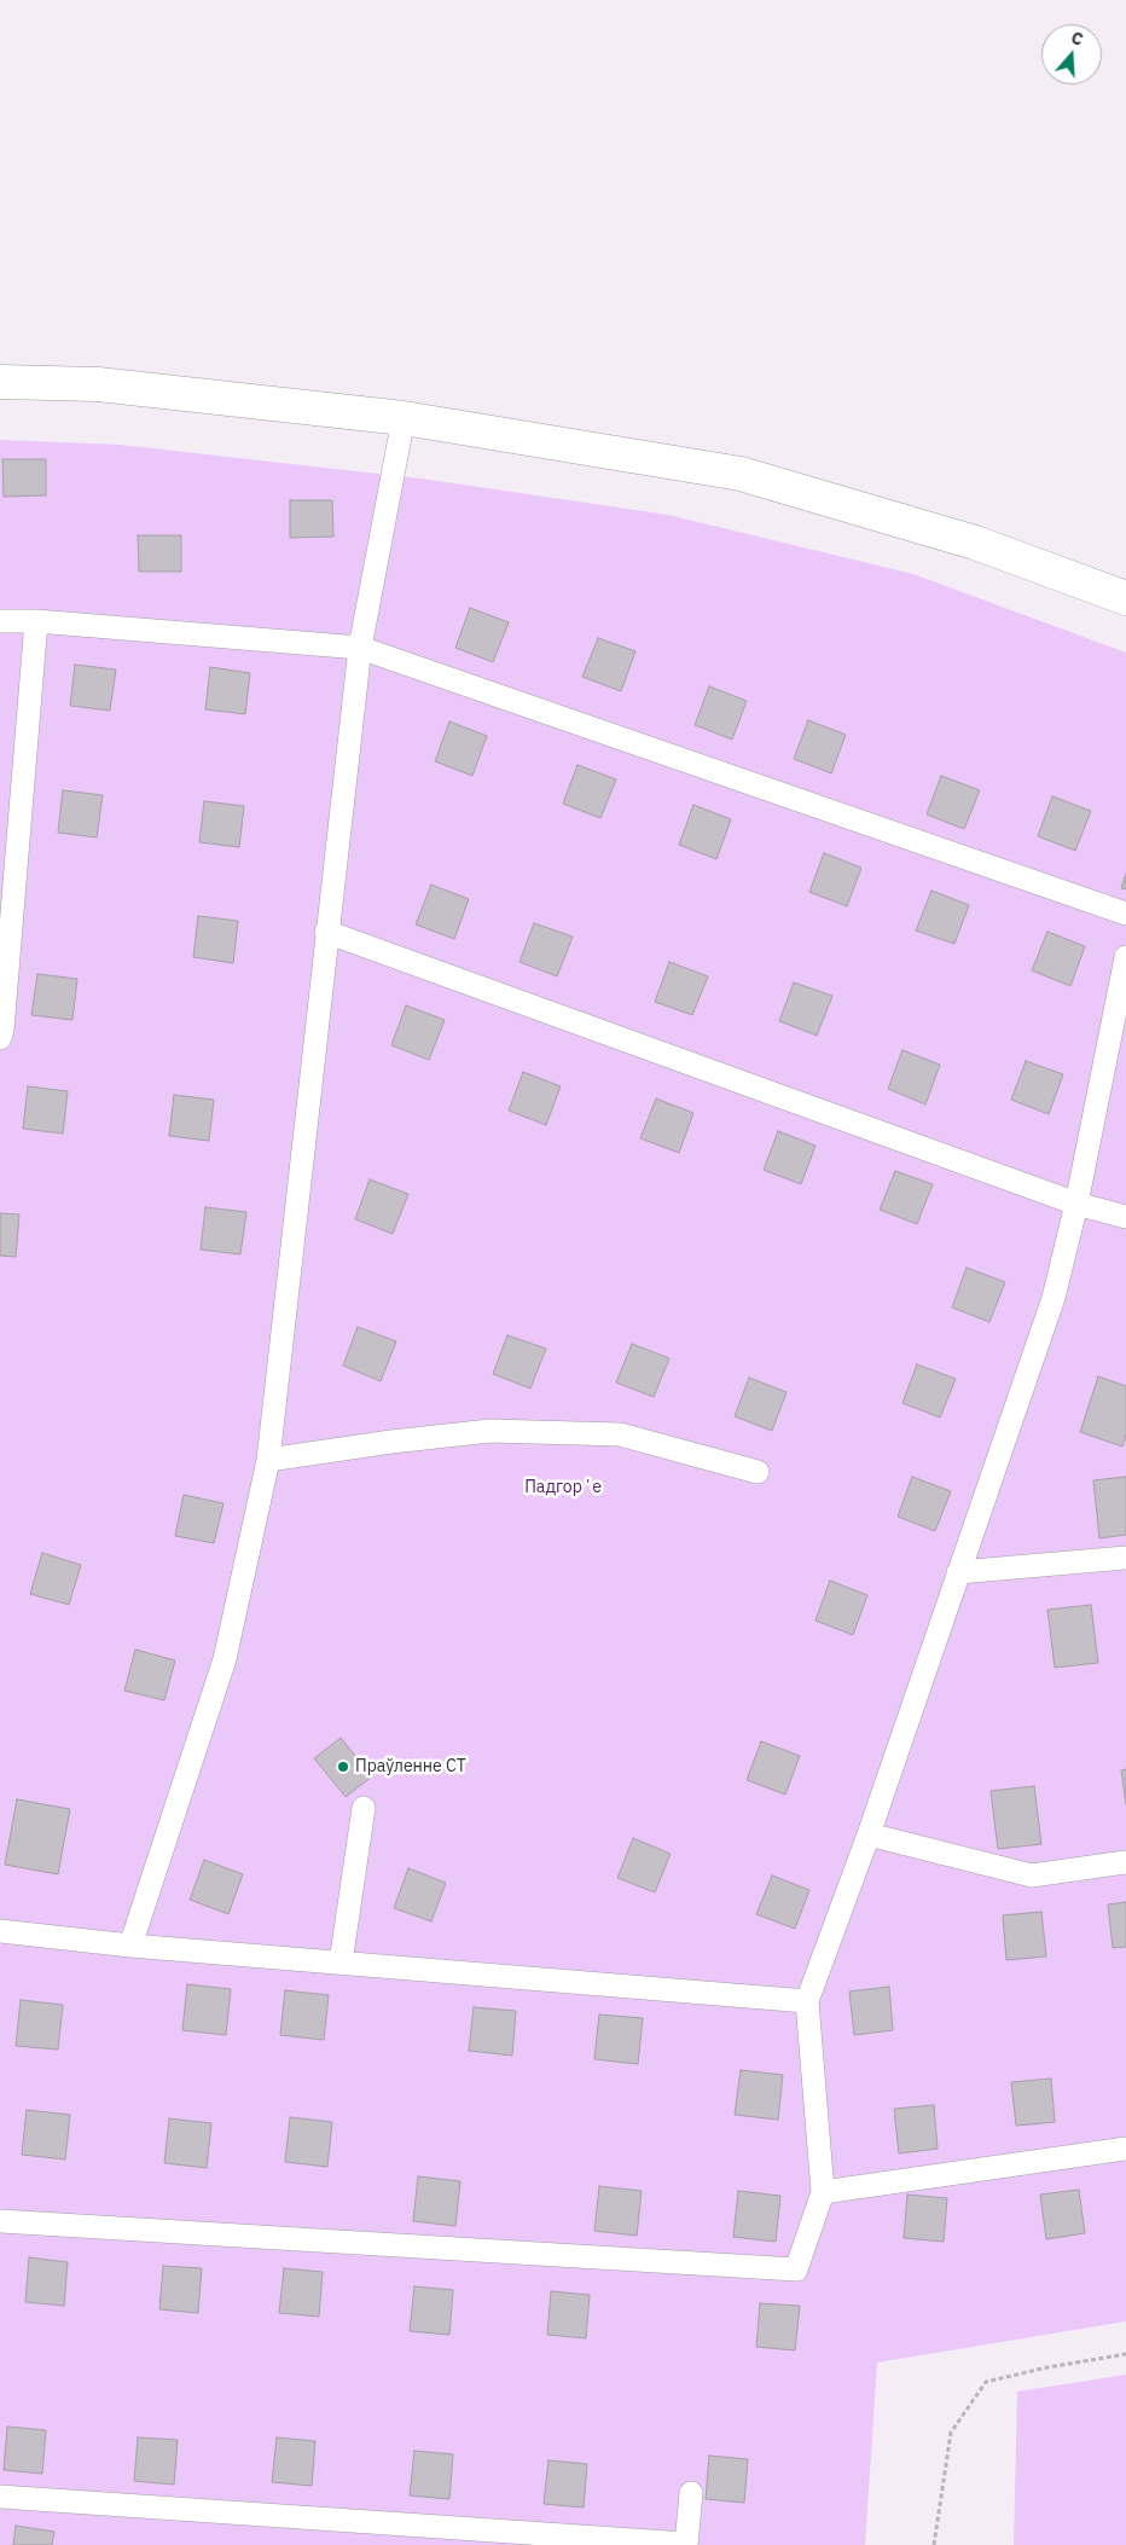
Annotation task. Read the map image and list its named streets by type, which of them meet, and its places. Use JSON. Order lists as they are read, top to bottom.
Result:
{
  "parks": ["Падгорʼе"],
  "places": ["Праўленне СТ"],
  "north": "top"
}
